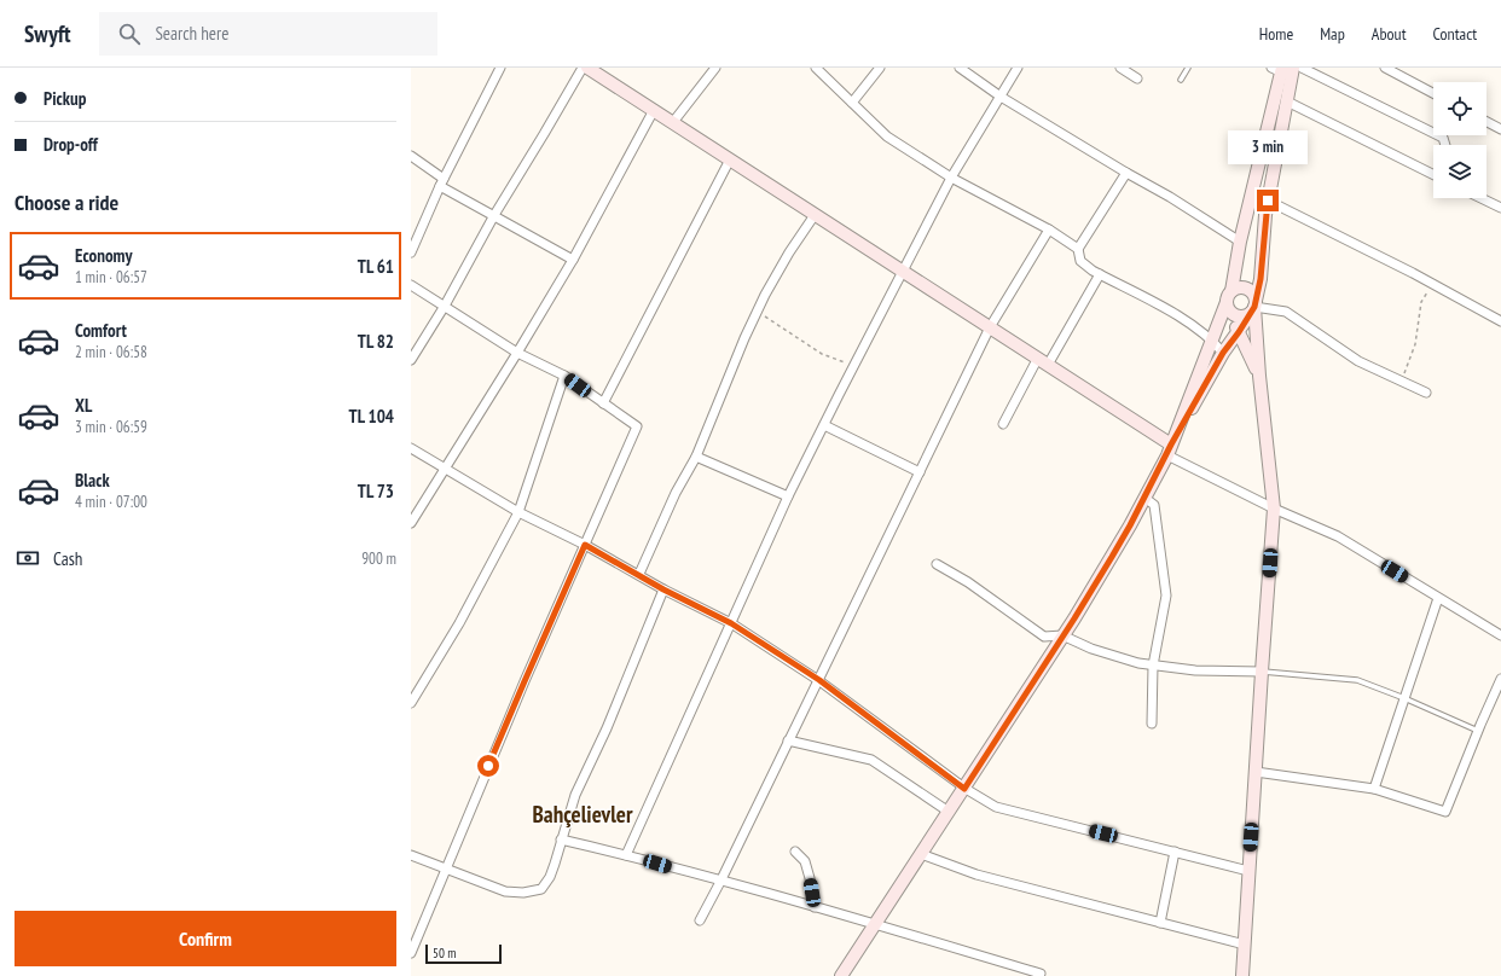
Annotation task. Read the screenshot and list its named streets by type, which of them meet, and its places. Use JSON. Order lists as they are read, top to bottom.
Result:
{
  "districts": ["Bahçelievler"],
  "scale_bar": "50 m",
  "page": {
    "header": "Swyft",
    "search": "Search here",
    "nav": [
      "Home",
      "Map",
      "About",
      "Contact"
    ],
    "banner": ["Pickup", "Drop-off"],
    "bubble": "3 min",
    "heading": "Choose a ride",
    "list": [
      {
        "name": "Economy",
        "note": "1 min · 06:57",
        "value": "TL 61"
      },
      {
        "name": "Comfort",
        "note": "2 min · 06:58",
        "value": "TL 82"
      },
      {
        "name": "XL",
        "note": "3 min · 06:59",
        "value": "TL 104"
      },
      {
        "name": "Black",
        "note": "4 min · 07:00",
        "value": "TL 73"
      }
    ],
    "pay": ["Cash", "900 m"],
    "buttons": "Confirm",
    "scale": "50 m"
  }
}
